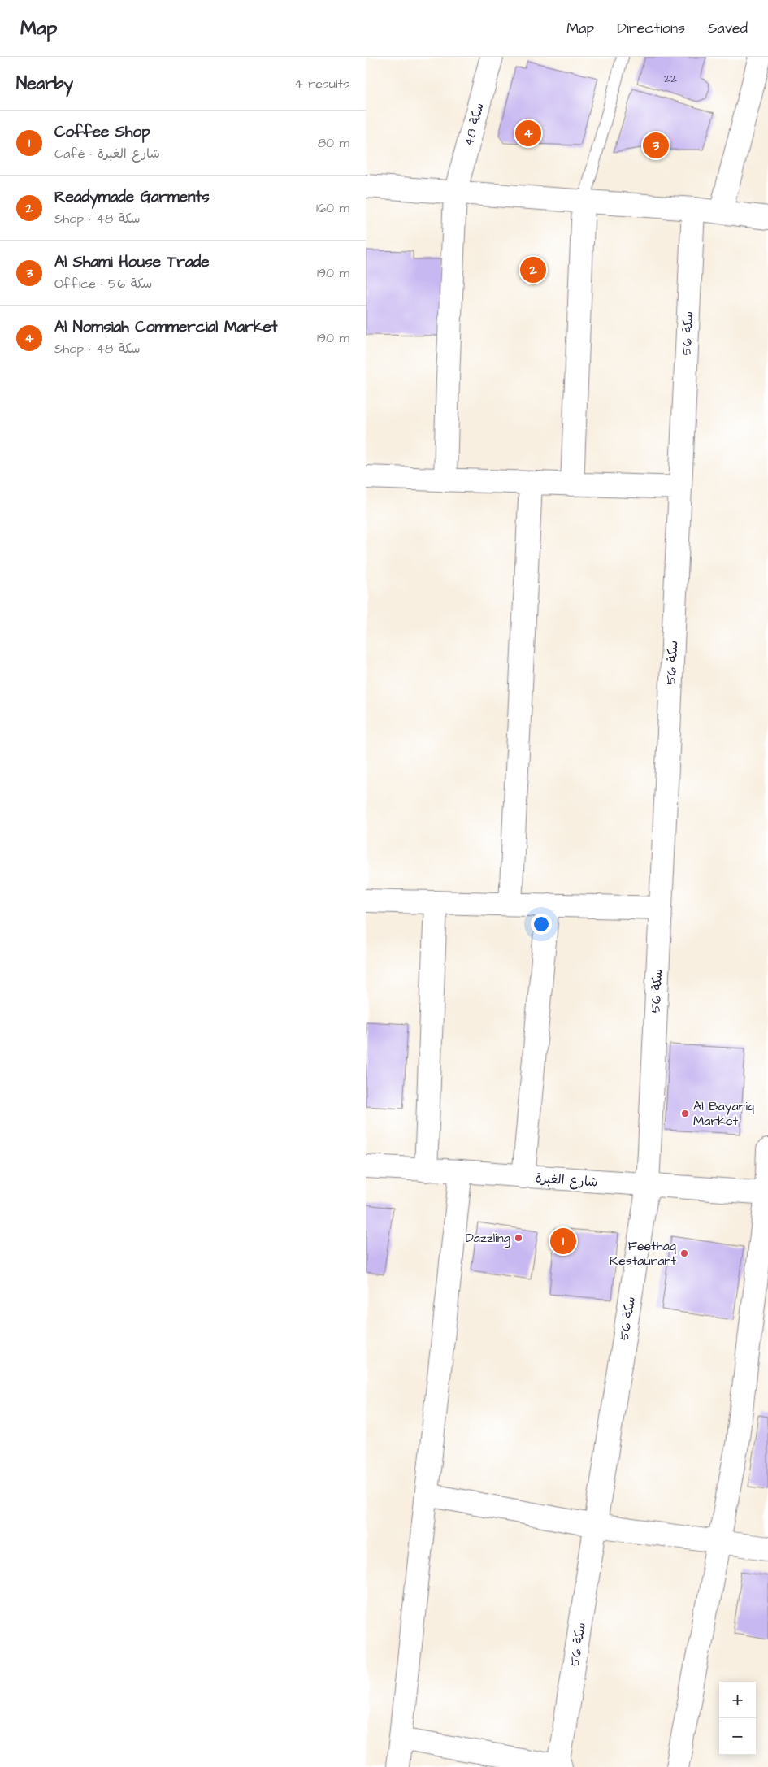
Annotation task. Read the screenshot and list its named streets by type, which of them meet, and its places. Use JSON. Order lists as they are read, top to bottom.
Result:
{
  "streets": {
    "street": ["سكة 48", "سكة 56", "شارع الغبرة"]
  },
  "crossings": [
    ["سكة 56", "شارع الغبرة"]
  ],
  "places": ["Al Bayariq Market", "Dazzling", "Feethaq Restaurant"],
  "house_numbers": ["22"],
  "page": {
    "header": "Map",
    "nav": ["Map", "Directions", "Saved"],
    "heading": ["Nearby", "4 results"],
    "list": [
      {
        "mark": "1",
        "name": "Coffee Shop",
        "note": "Café · شارع الغبرة",
        "value": "80 m"
      },
      {
        "mark": "2",
        "name": "Readymade Garments",
        "note": "Shop · سكة 48",
        "value": "160 m"
      },
      {
        "mark": "3",
        "name": "Al Shami House Trade",
        "note": "Office · سكة 56",
        "value": "190 m"
      },
      {
        "mark": "4",
        "name": "Al Nomsiah Commercial Market",
        "note": "Shop · سكة 48",
        "value": "190 m"
      }
    ],
    "pins": [
      "4",
      "3",
      "2",
      "1"
    ],
    "map_buttons": ["+", "−"]
  }
}
